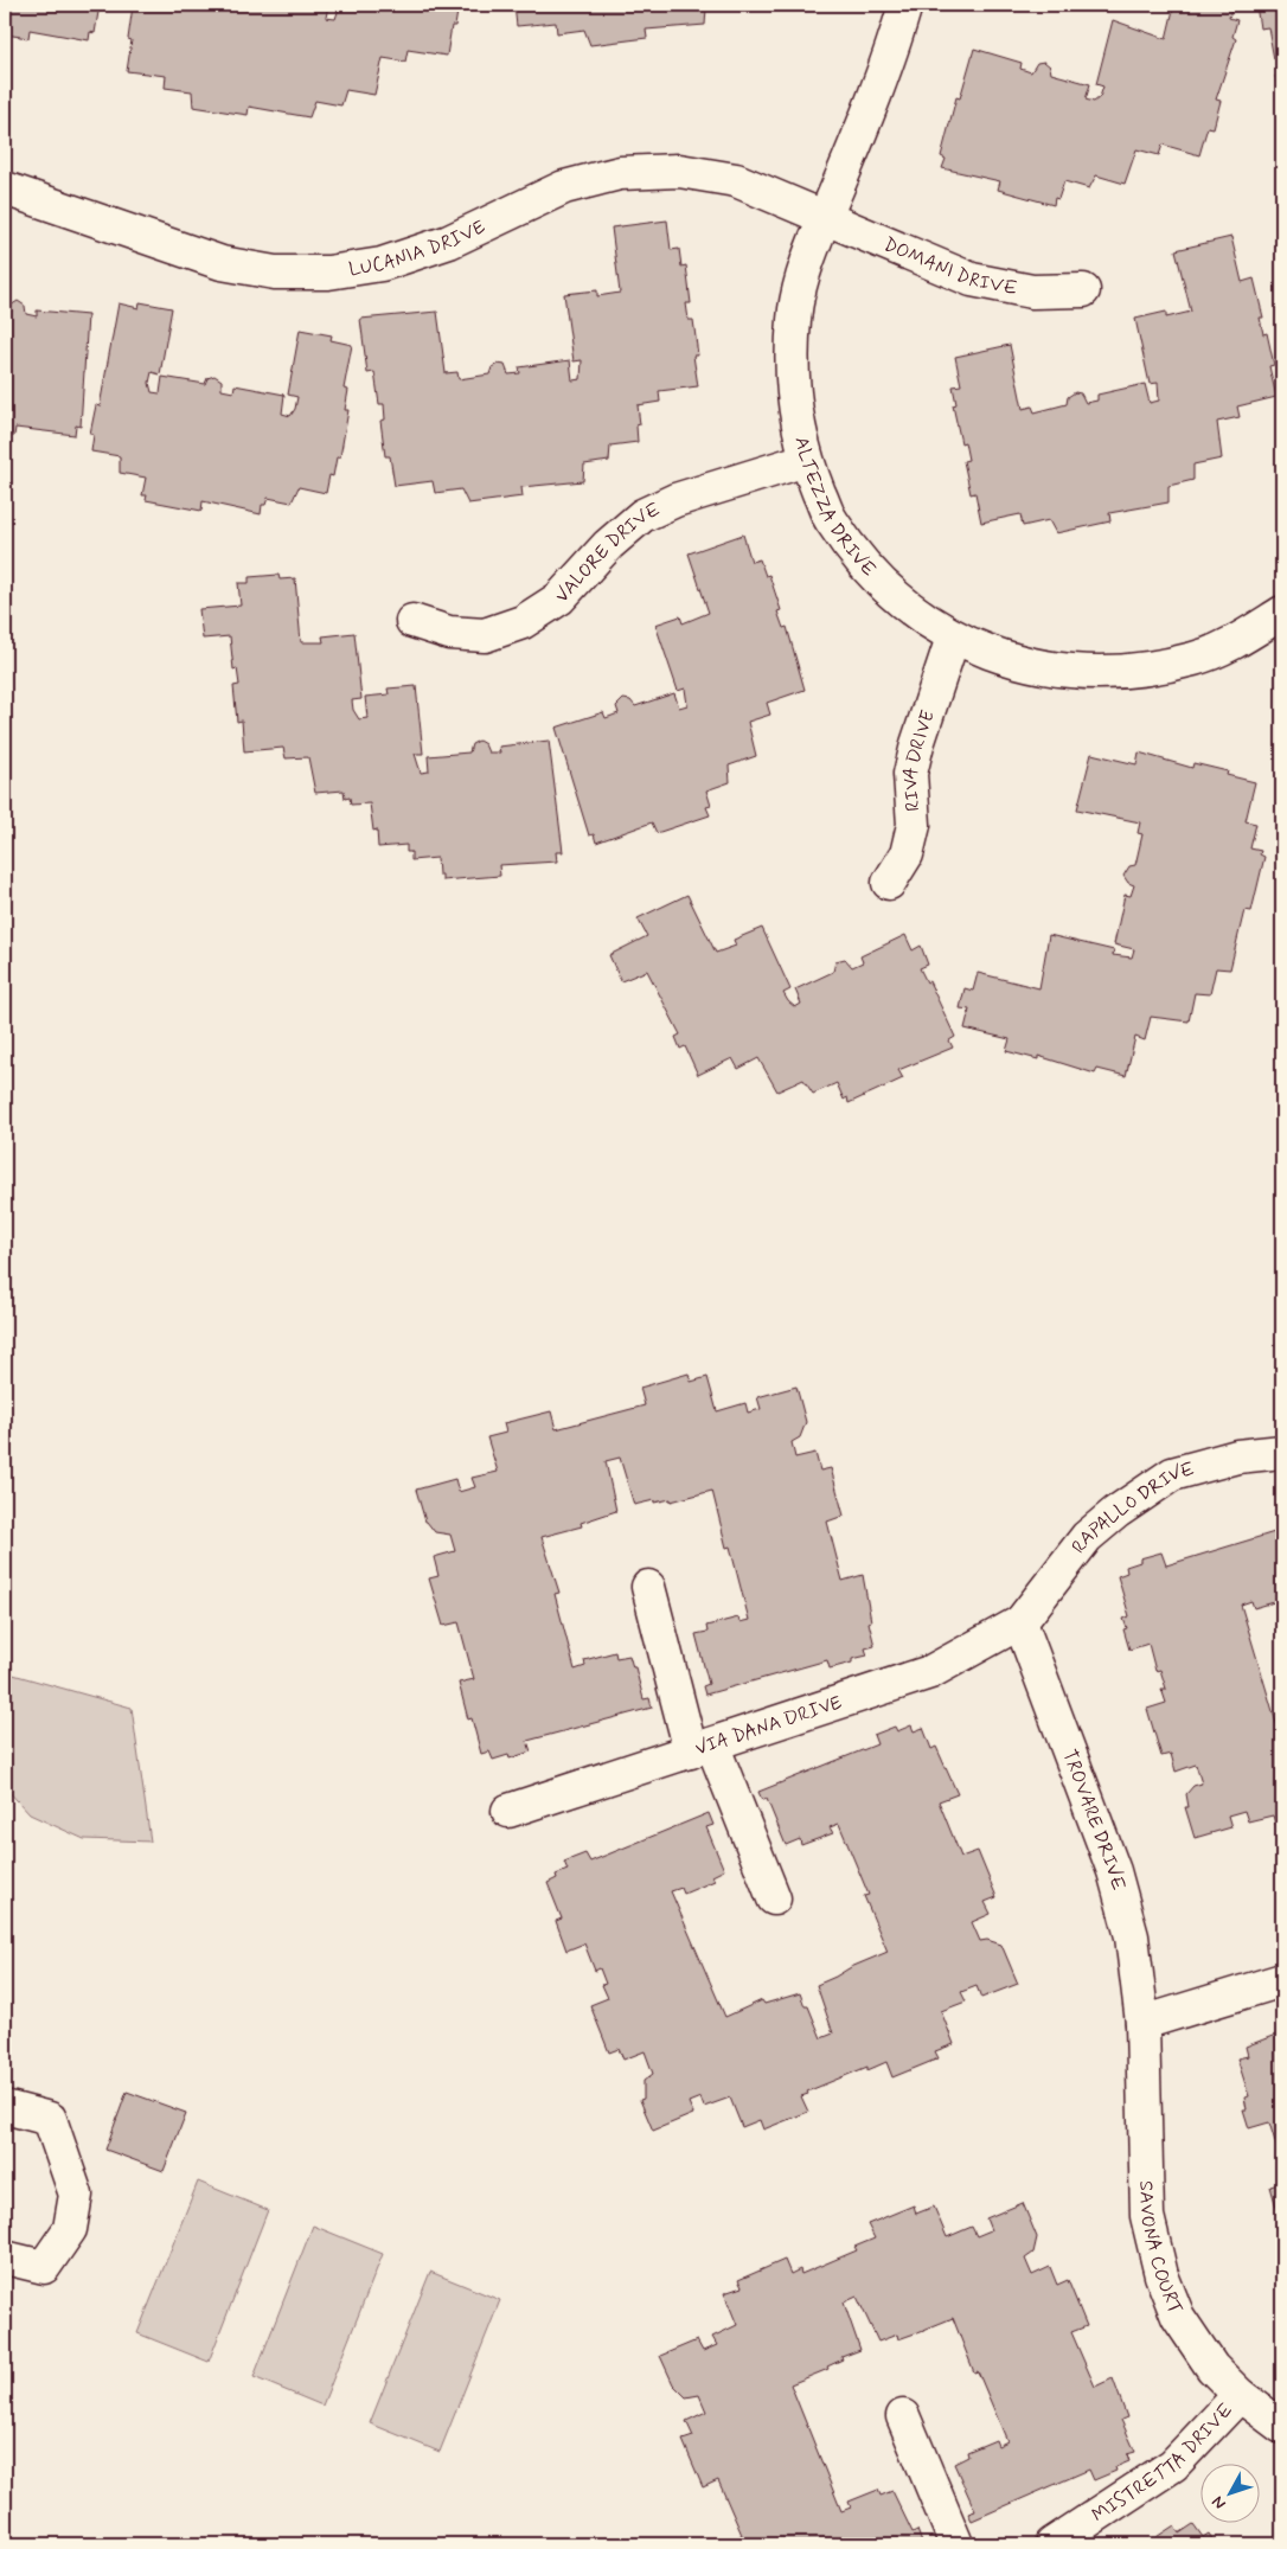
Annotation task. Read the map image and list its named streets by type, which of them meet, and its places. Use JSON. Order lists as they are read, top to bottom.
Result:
{
  "streets": {
    "street": [
      "LUCANIA DRIVE",
      "DOMANI DRIVE",
      "ALTEZZA DRIVE",
      "VALORE DRIVE",
      "RIVA DRIVE",
      "RAPALLO DRIVE",
      "VIA DANA DRIVE",
      "TROVARE DRIVE",
      "SAVONA COURT",
      "MISTRETTA DRIVE"
    ]
  },
  "crossings": [
    ["LUCANIA DRIVE", "DOMANI DRIVE"],
    ["LUCANIA DRIVE", "ALTEZZA DRIVE"],
    ["DOMANI DRIVE", "ALTEZZA DRIVE"],
    ["ALTEZZA DRIVE", "VALORE DRIVE"],
    ["ALTEZZA DRIVE", "RIVA DRIVE"],
    ["RAPALLO DRIVE", "VIA DANA DRIVE"],
    ["RAPALLO DRIVE", "TROVARE DRIVE"],
    ["VIA DANA DRIVE", "TROVARE DRIVE"],
    ["TROVARE DRIVE", "SAVONA COURT"],
    ["SAVONA COURT", "MISTRETTA DRIVE"]
  ],
  "north": "bottom left"
}
